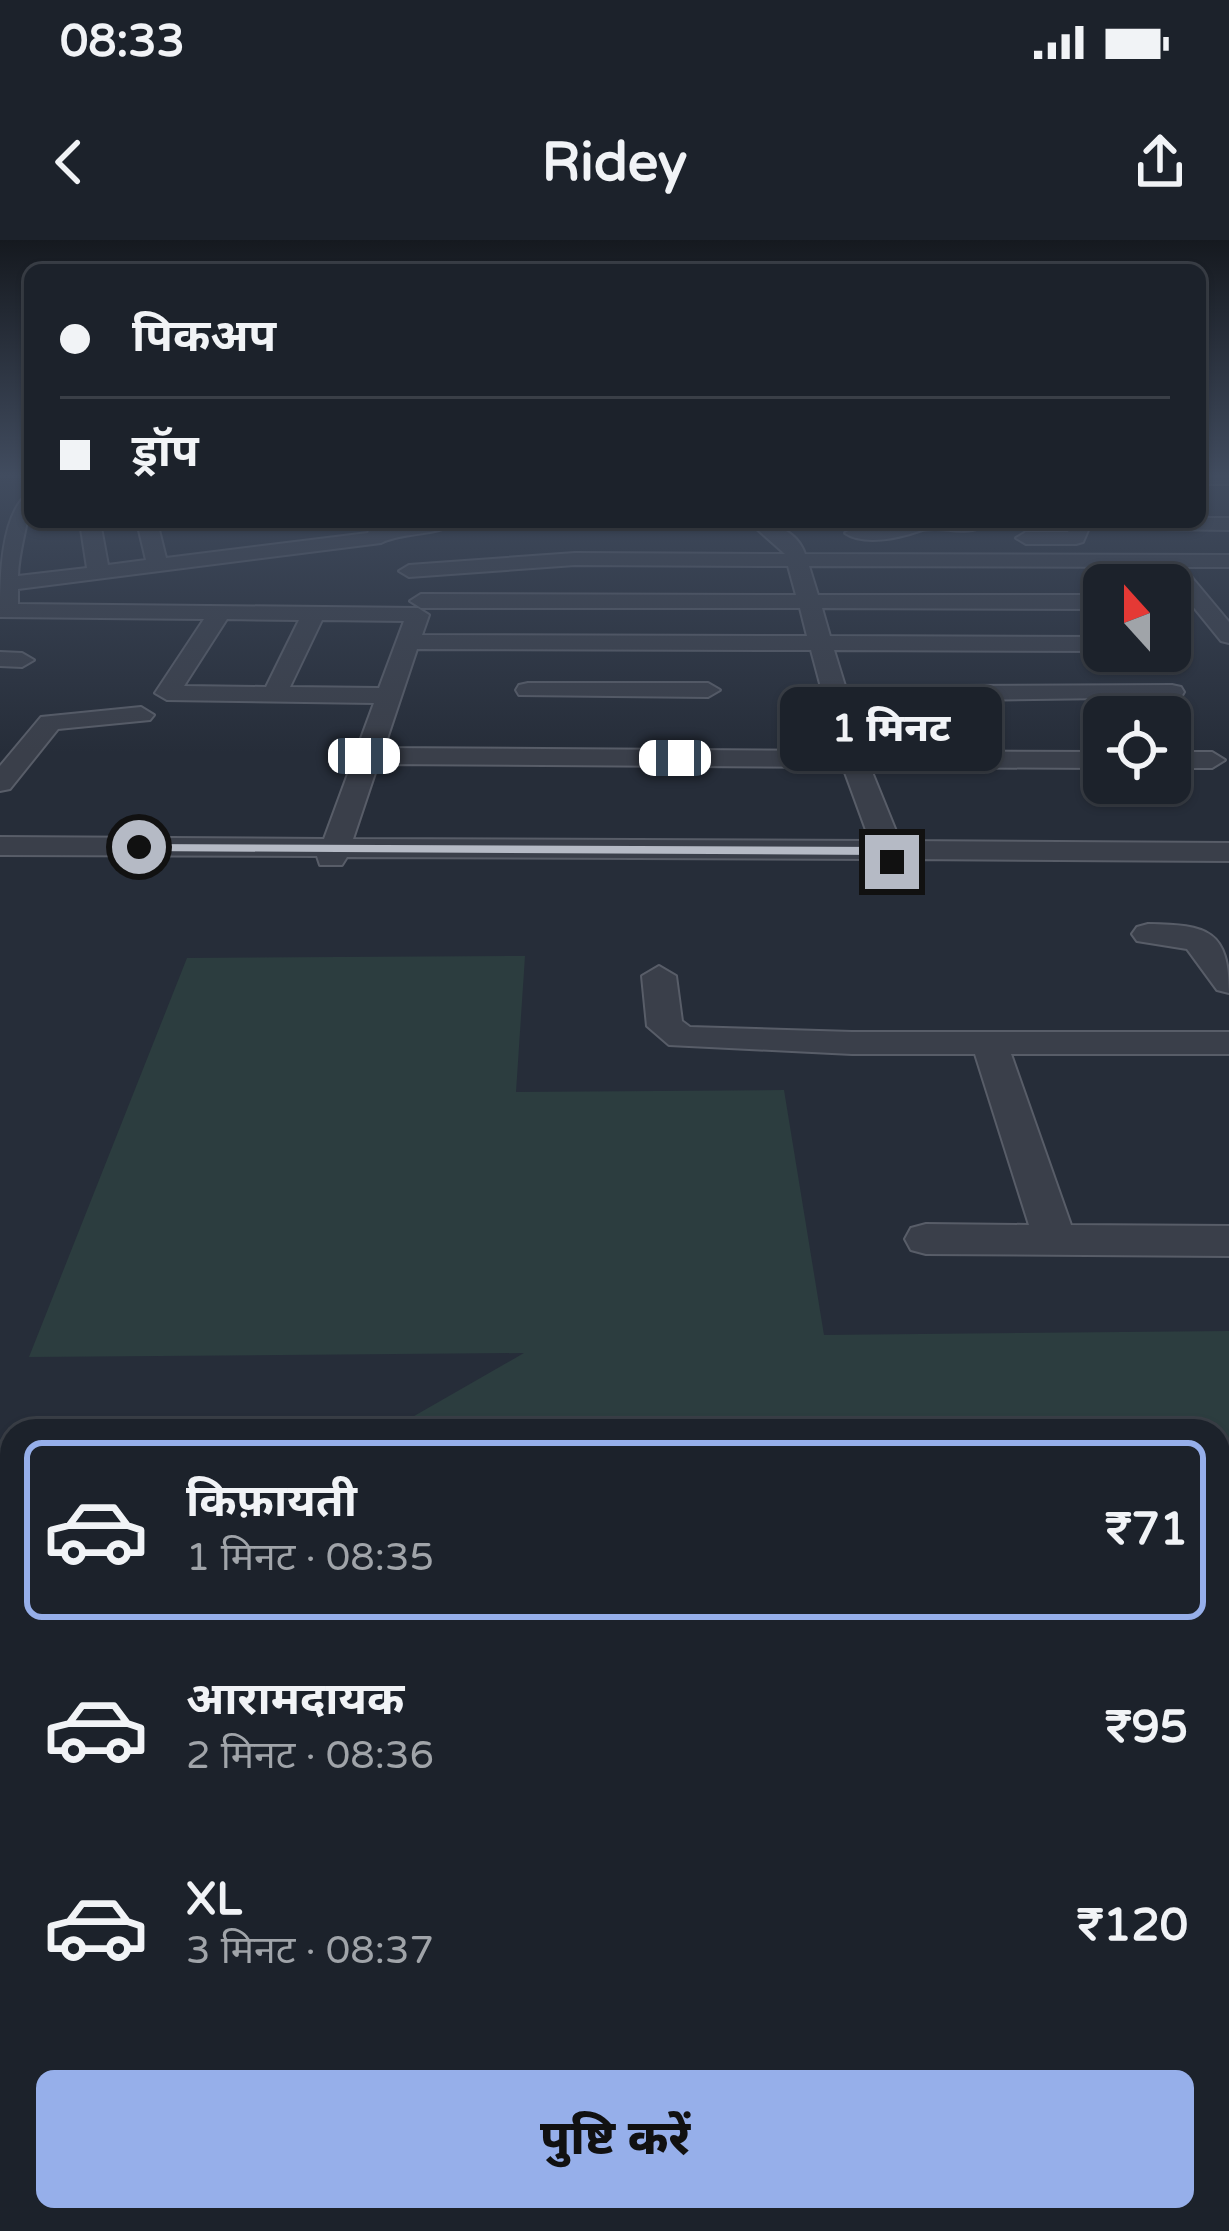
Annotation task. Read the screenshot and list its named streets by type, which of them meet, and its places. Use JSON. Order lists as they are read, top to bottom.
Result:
{
  "north": "top",
  "page": {
    "status": "08:33",
    "header": "Ridey",
    "banner": ["पिकअप", "ड्रॉप"],
    "bubble": "1 मिनट",
    "list": [
      {
        "name": "किफ़ायती",
        "note": "1 मिनट · 08:35",
        "value": "₹71"
      },
      {
        "name": "आरामदायक",
        "note": "2 मिनट · 08:36",
        "value": "₹95"
      },
      {
        "name": "XL",
        "note": "3 मिनट · 08:37",
        "value": "₹120"
      }
    ],
    "buttons": "पुष्टि करें"
  }
}
